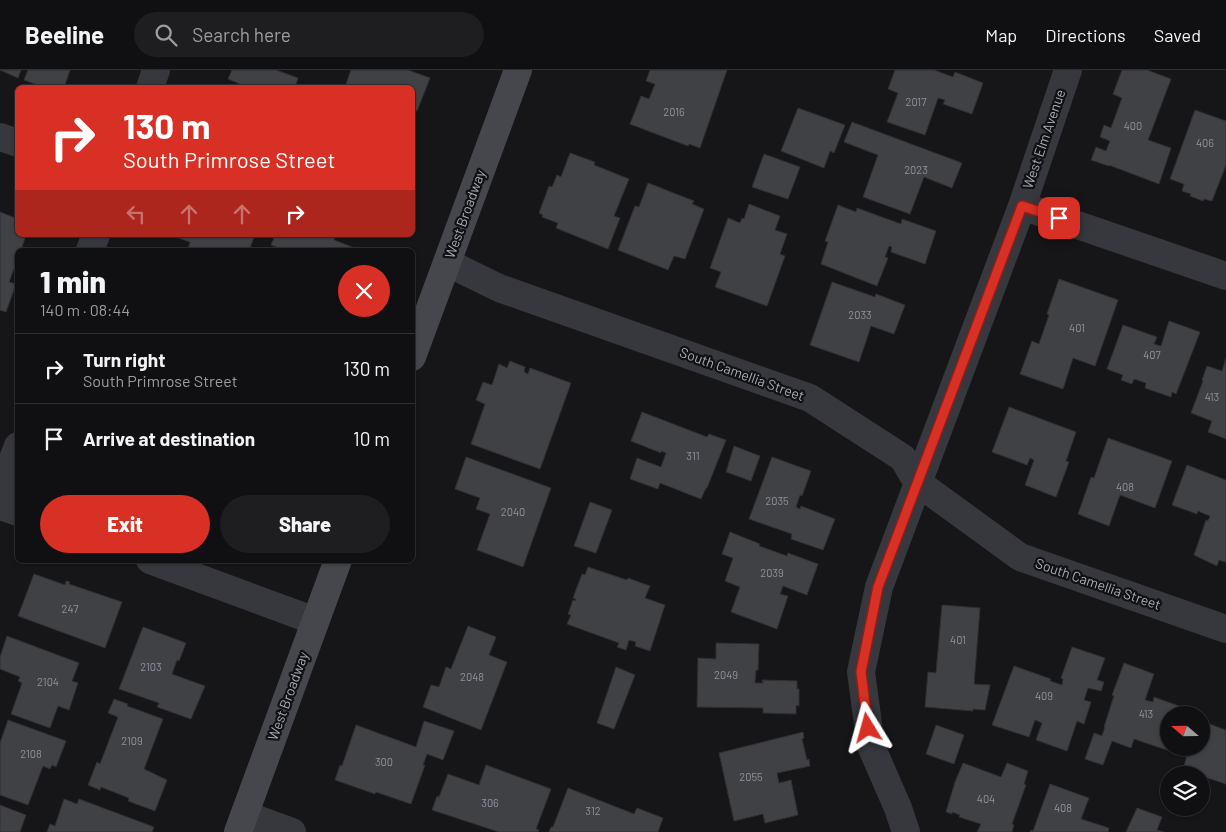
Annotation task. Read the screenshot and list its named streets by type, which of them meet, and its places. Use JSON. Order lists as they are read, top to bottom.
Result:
{
  "streets": {
    "main road": ["West Broadway"],
    "street": ["West Elm Avenue", "South Camellia Street"]
  },
  "crossings": [
    ["West Elm Avenue", "South Camellia Street"],
    ["West Broadway", "South Camellia Street"]
  ],
  "house_numbers": [
    "2017",
    "2016",
    "400",
    "406",
    "2023",
    "2033",
    "401",
    "407",
    "413",
    "311",
    "408",
    "2035",
    "2040",
    "2039",
    "247",
    "401",
    "2103",
    "2049",
    "2048",
    "2104",
    "409",
    "413",
    "2109",
    "2108",
    "300",
    "2055",
    "404",
    "306",
    "408",
    "312"
  ],
  "north": "left",
  "page": {
    "header": "Beeline",
    "search": "Search here",
    "nav": ["Map", "Directions", "Saved"],
    "turn": ["130 m", "South Primrose Street"],
    "heading": ["1 min", "140 m · 08:44"],
    "list": [
      {
        "name": "Turn right",
        "note": "South Primrose Street",
        "value": "130 m"
      },
      {
        "name": "Arrive at destination",
        "value": "10 m"
      }
    ],
    "buttons": ["Exit", "Share"]
  }
}
